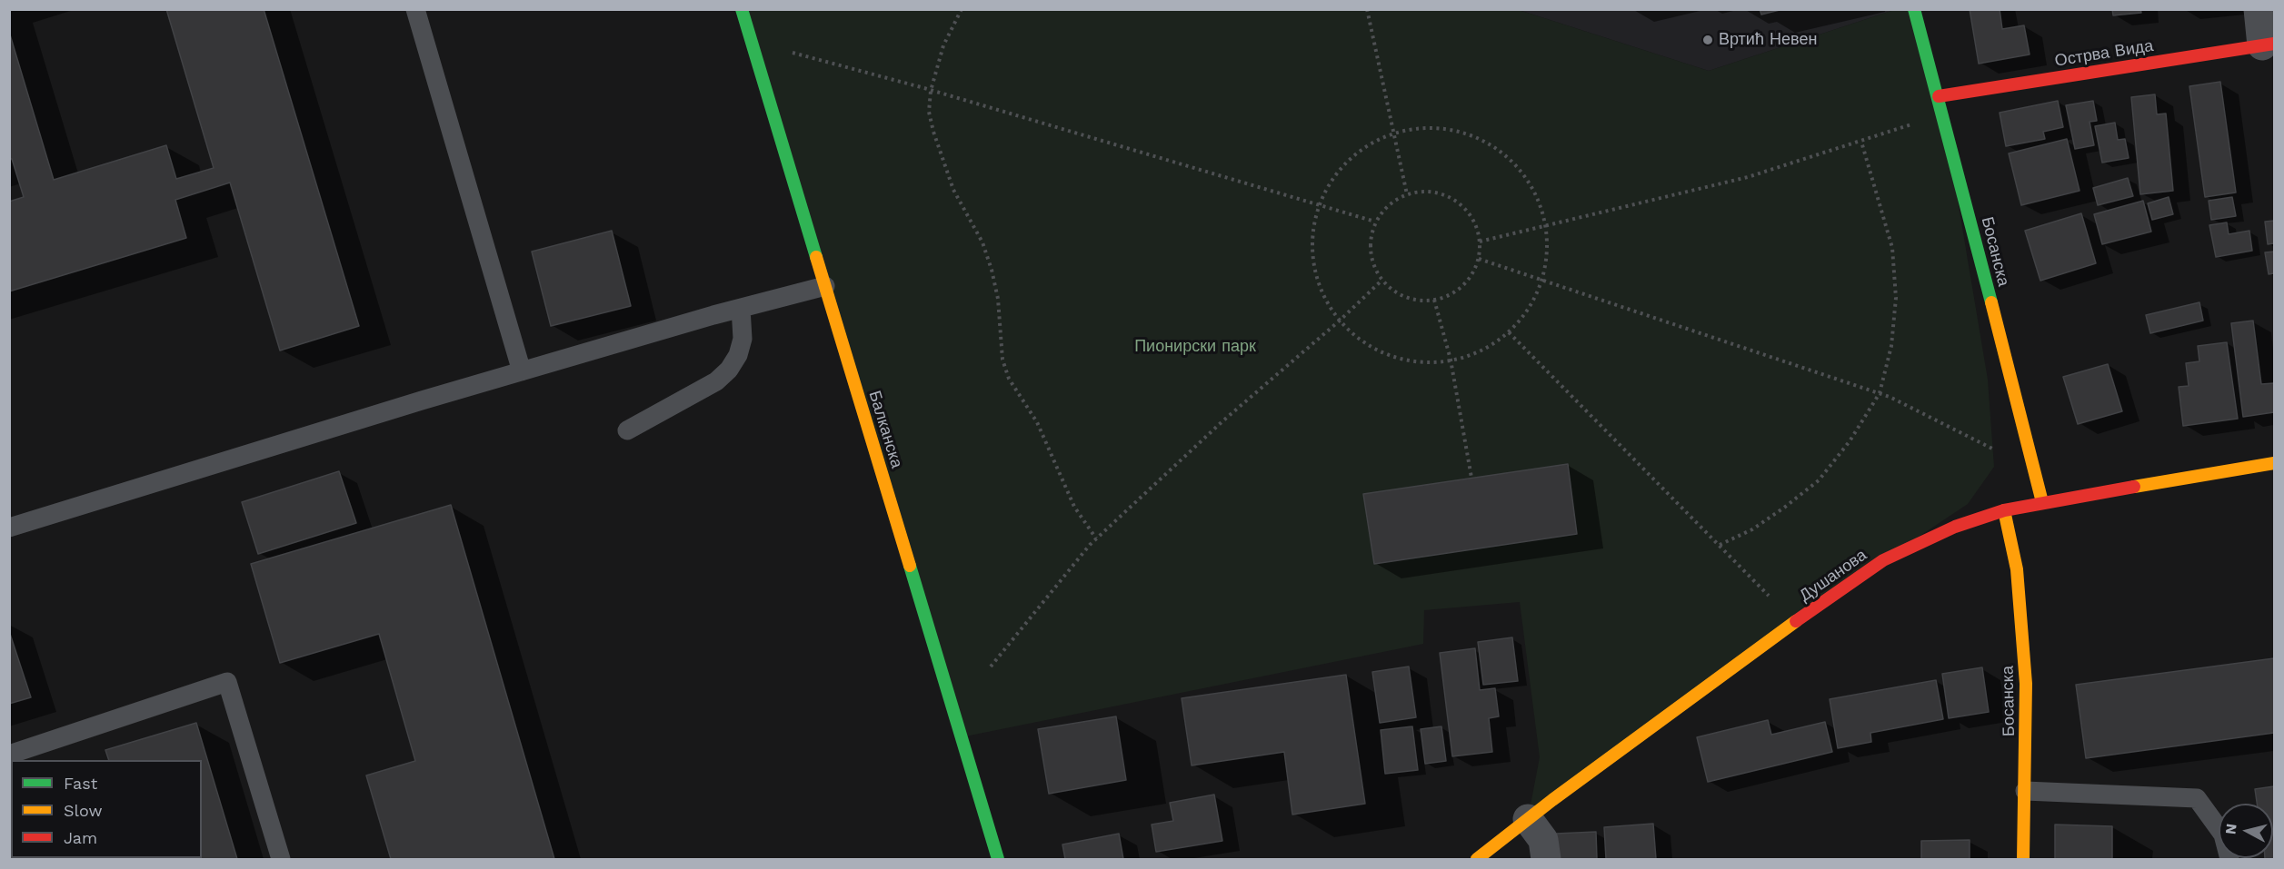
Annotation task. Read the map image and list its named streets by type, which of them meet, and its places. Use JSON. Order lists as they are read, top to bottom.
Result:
{
  "streets": {
    "main road": [
      "Острва Вида",
      "Босанска",
      "Балканска",
      "Душанова"
    ]
  },
  "crossings": [
    ["Острва Вида", "Босанска"],
    ["Босанска", "Душанова"]
  ],
  "parks": ["Пионирски парк"],
  "places": ["Вртић Невен"],
  "legend": ["Fast", "Slow", "Jam"],
  "north": "left"
}
